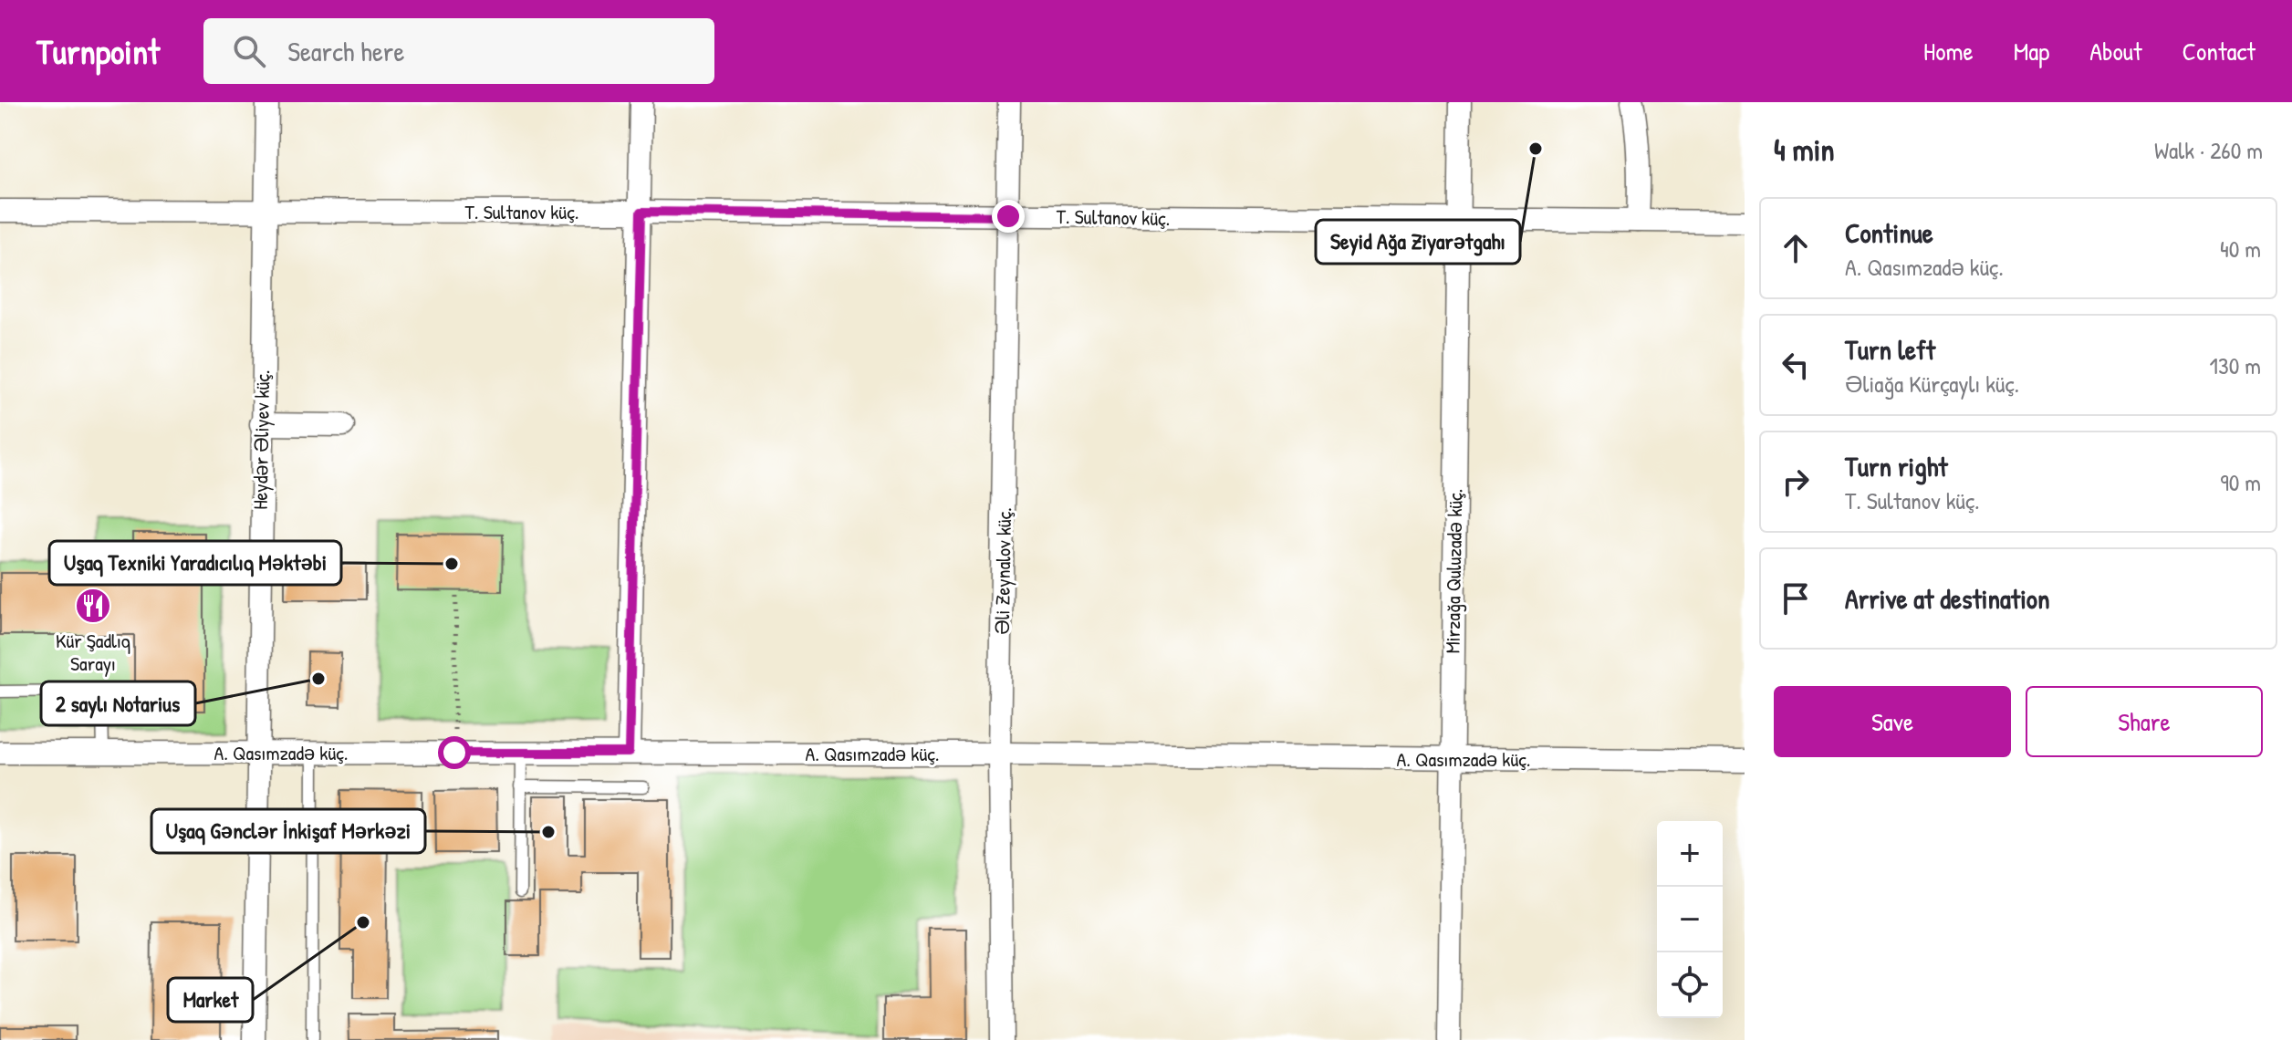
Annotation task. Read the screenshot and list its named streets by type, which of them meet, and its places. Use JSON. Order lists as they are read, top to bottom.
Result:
{
  "streets": {
    "street": [
      "T. Sultanov küç.",
      "Heydər Əliyev küç.",
      "Əli Zeynalov küç.",
      "Mirzağa Quluzadə küç.",
      "A. Qasımzadə küç."
    ]
  },
  "crossings": [
    ["T. Sultanov küç.", "Heydər Əliyev küç."],
    ["T. Sultanov küç.", "Əli Zeynalov küç."],
    ["T. Sultanov küç.", "Mirzağa Quluzadə küç."],
    ["Heydər Əliyev küç.", "A. Qasımzadə küç."],
    ["Əli Zeynalov küç.", "A. Qasımzadə küç."],
    ["Mirzağa Quluzadə küç.", "A. Qasımzadə küç."]
  ],
  "places": {
    "other": [
      "Seyid Ağa Ziyarətgahı",
      "Uşaq Texniki Yaradıcılıq Məktəbi",
      "2 saylı Notarius",
      "Uşaq Gənclər İnkişaf Mərkəzi",
      "Market"
    ],
    "restaurant": ["Kür Şadlıq Sarayı"]
  },
  "page": {
    "header": "Turnpoint",
    "search": "Search here",
    "nav": [
      "Home",
      "Map",
      "About",
      "Contact"
    ],
    "heading": ["4 min", "Walk · 260 m"],
    "list": [
      ["Continue", "A. Qasımzadə küç.", "40 m"],
      ["Turn left", "Əliağa Kürçaylı küç.", "130 m"],
      ["Turn right", "T. Sultanov küç.", "90 m"],
      "Arrive at destination"
    ],
    "buttons": ["Save", "Share"],
    "map_buttons": ["+", "−"]
  }
}
